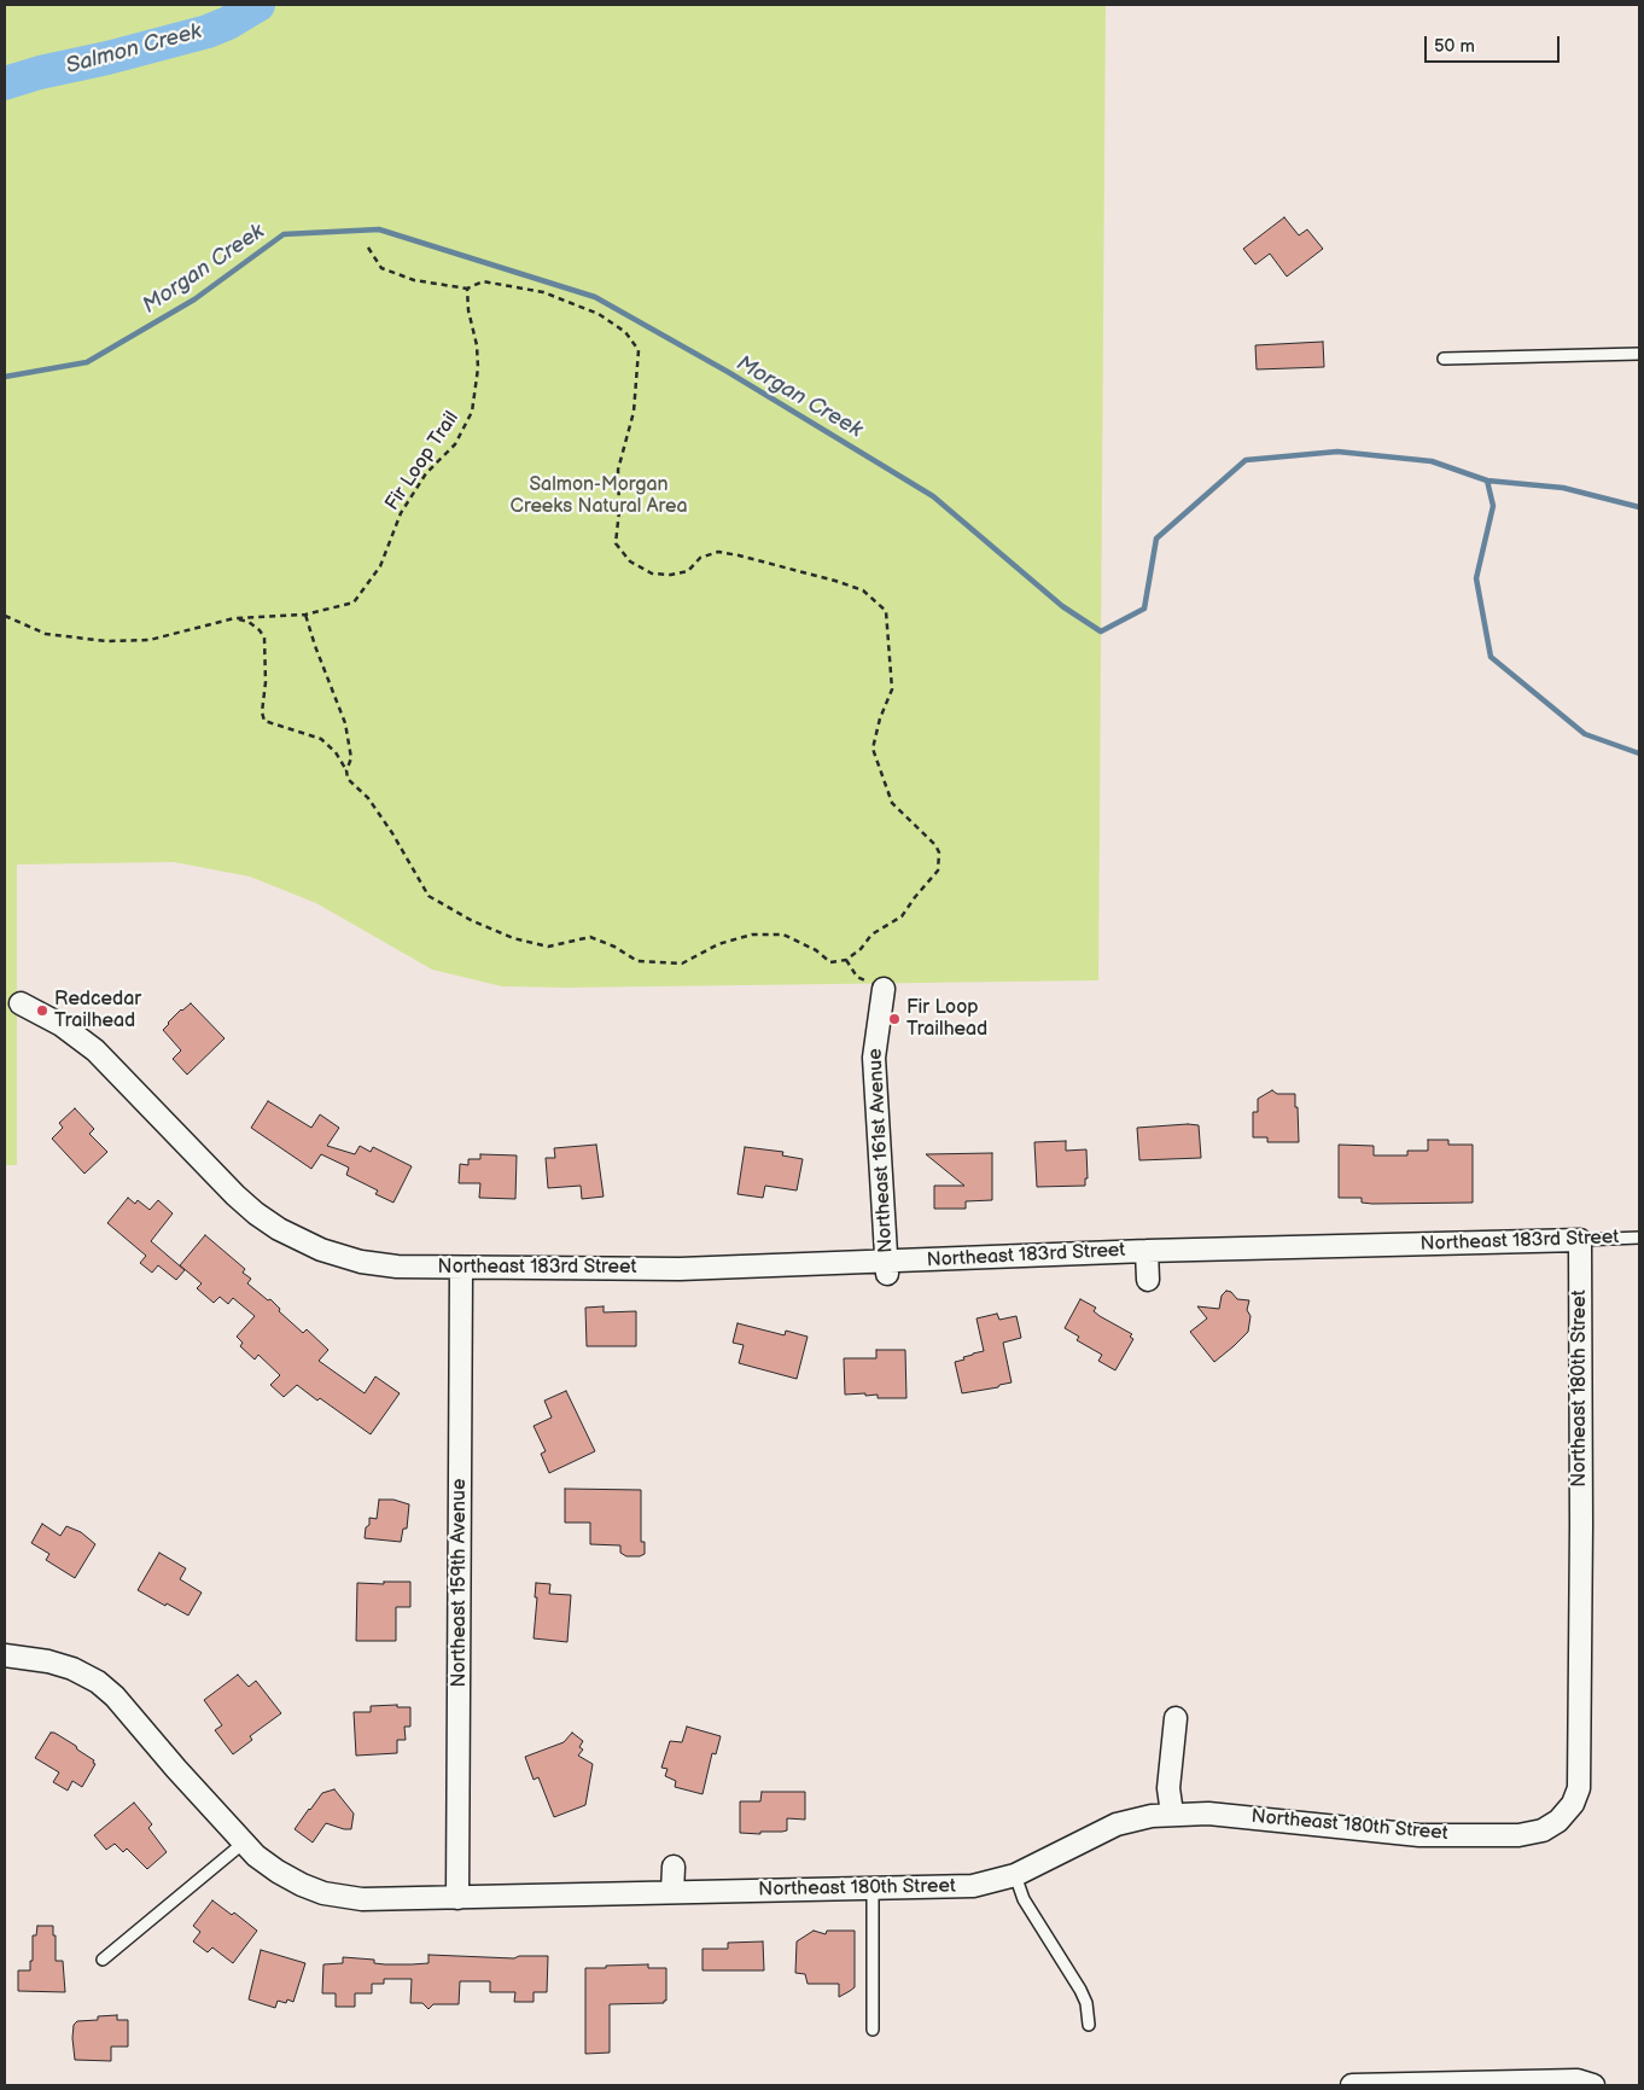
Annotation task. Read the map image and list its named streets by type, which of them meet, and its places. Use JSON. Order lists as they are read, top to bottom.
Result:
{
  "streets": {
    "street": [
      "Northeast 161st Avenue",
      "Northeast 183rd Street",
      "Northeast 180th Street",
      "Northeast 159th Avenue"
    ],
    "path": ["Fir Loop Trail"]
  },
  "crossings": [
    ["Northeast 161st Avenue", "Northeast 183rd Street"],
    ["Northeast 183rd Street", "Northeast 180th Street"],
    ["Northeast 183rd Street", "Northeast 159th Avenue"],
    ["Northeast 180th Street", "Northeast 159th Avenue"]
  ],
  "water": ["Salmon Creek", "Morgan Creek"],
  "parks": ["Salmon-Morgan Creeks Natural Area"],
  "places": ["Redcedar Trailhead", "Fir Loop Trailhead"],
  "scale_bar": "50 m"
}
